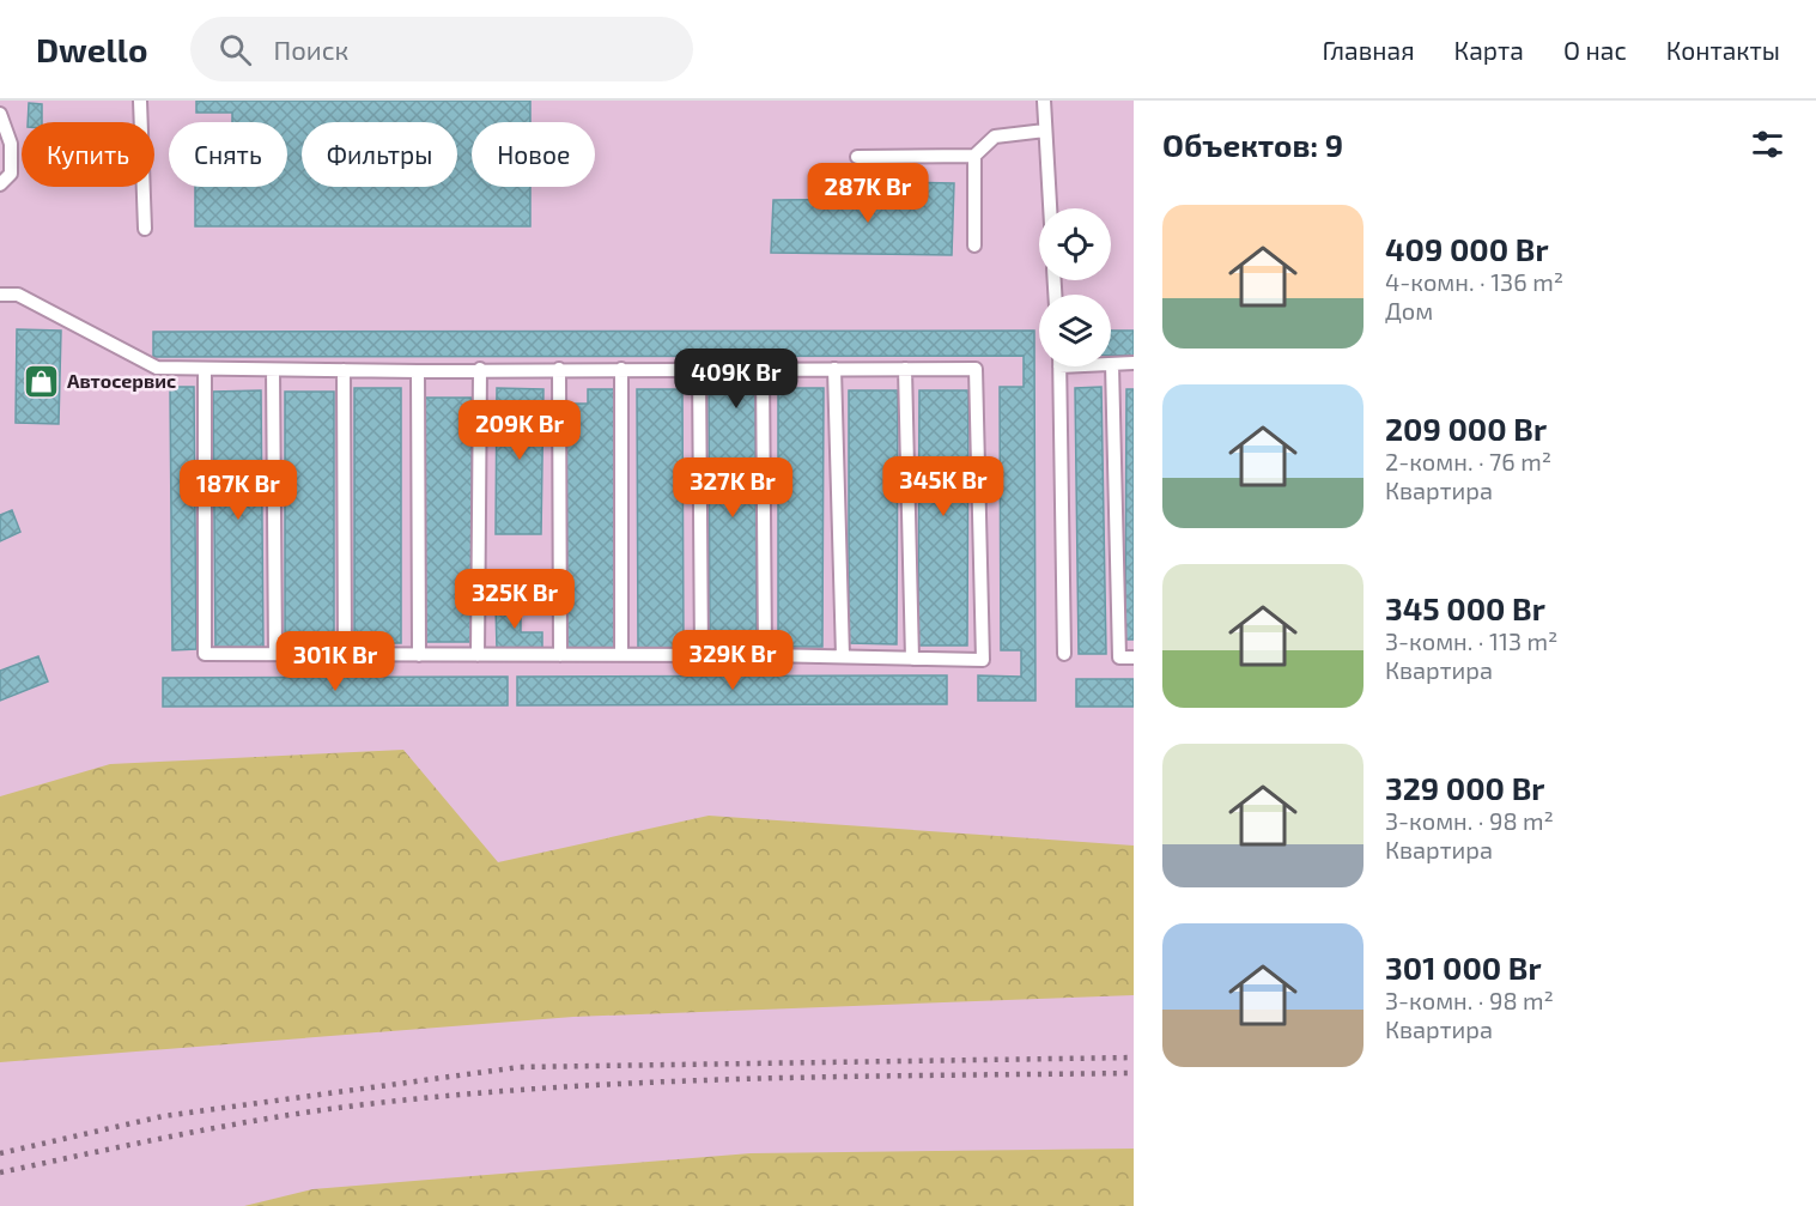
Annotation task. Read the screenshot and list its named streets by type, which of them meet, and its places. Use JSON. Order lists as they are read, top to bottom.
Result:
{
  "places": {
    "shop": ["Автосервис"]
  },
  "page": {
    "header": "Dwello",
    "search": "Поиск",
    "nav": [
      "Главная",
      "Карта",
      "О нас",
      "Контакты"
    ],
    "heading": "Объектов: 9",
    "chip": [
      "Купить",
      "Снять",
      "Фильтры",
      "Новое"
    ],
    "price": [
      "287K Br",
      "409K Br",
      "209K Br",
      "345K Br",
      "327K Br",
      "187K Br",
      "325K Br",
      "329K Br",
      "301K Br"
    ],
    "list": [
      {
        "name": "409 000 Br",
        "note": "4-комн. · 136 m² · Дом"
      },
      {
        "name": "209 000 Br",
        "note": "2-комн. · 76 m² · Квартира"
      },
      {
        "name": "345 000 Br",
        "note": "3-комн. · 113 m² · Квартира"
      },
      {
        "name": "329 000 Br",
        "note": "3-комн. · 98 m² · Квартира"
      },
      {
        "name": "301 000 Br",
        "note": "3-комн. · 98 m² · Квартира"
      }
    ]
  }
}
